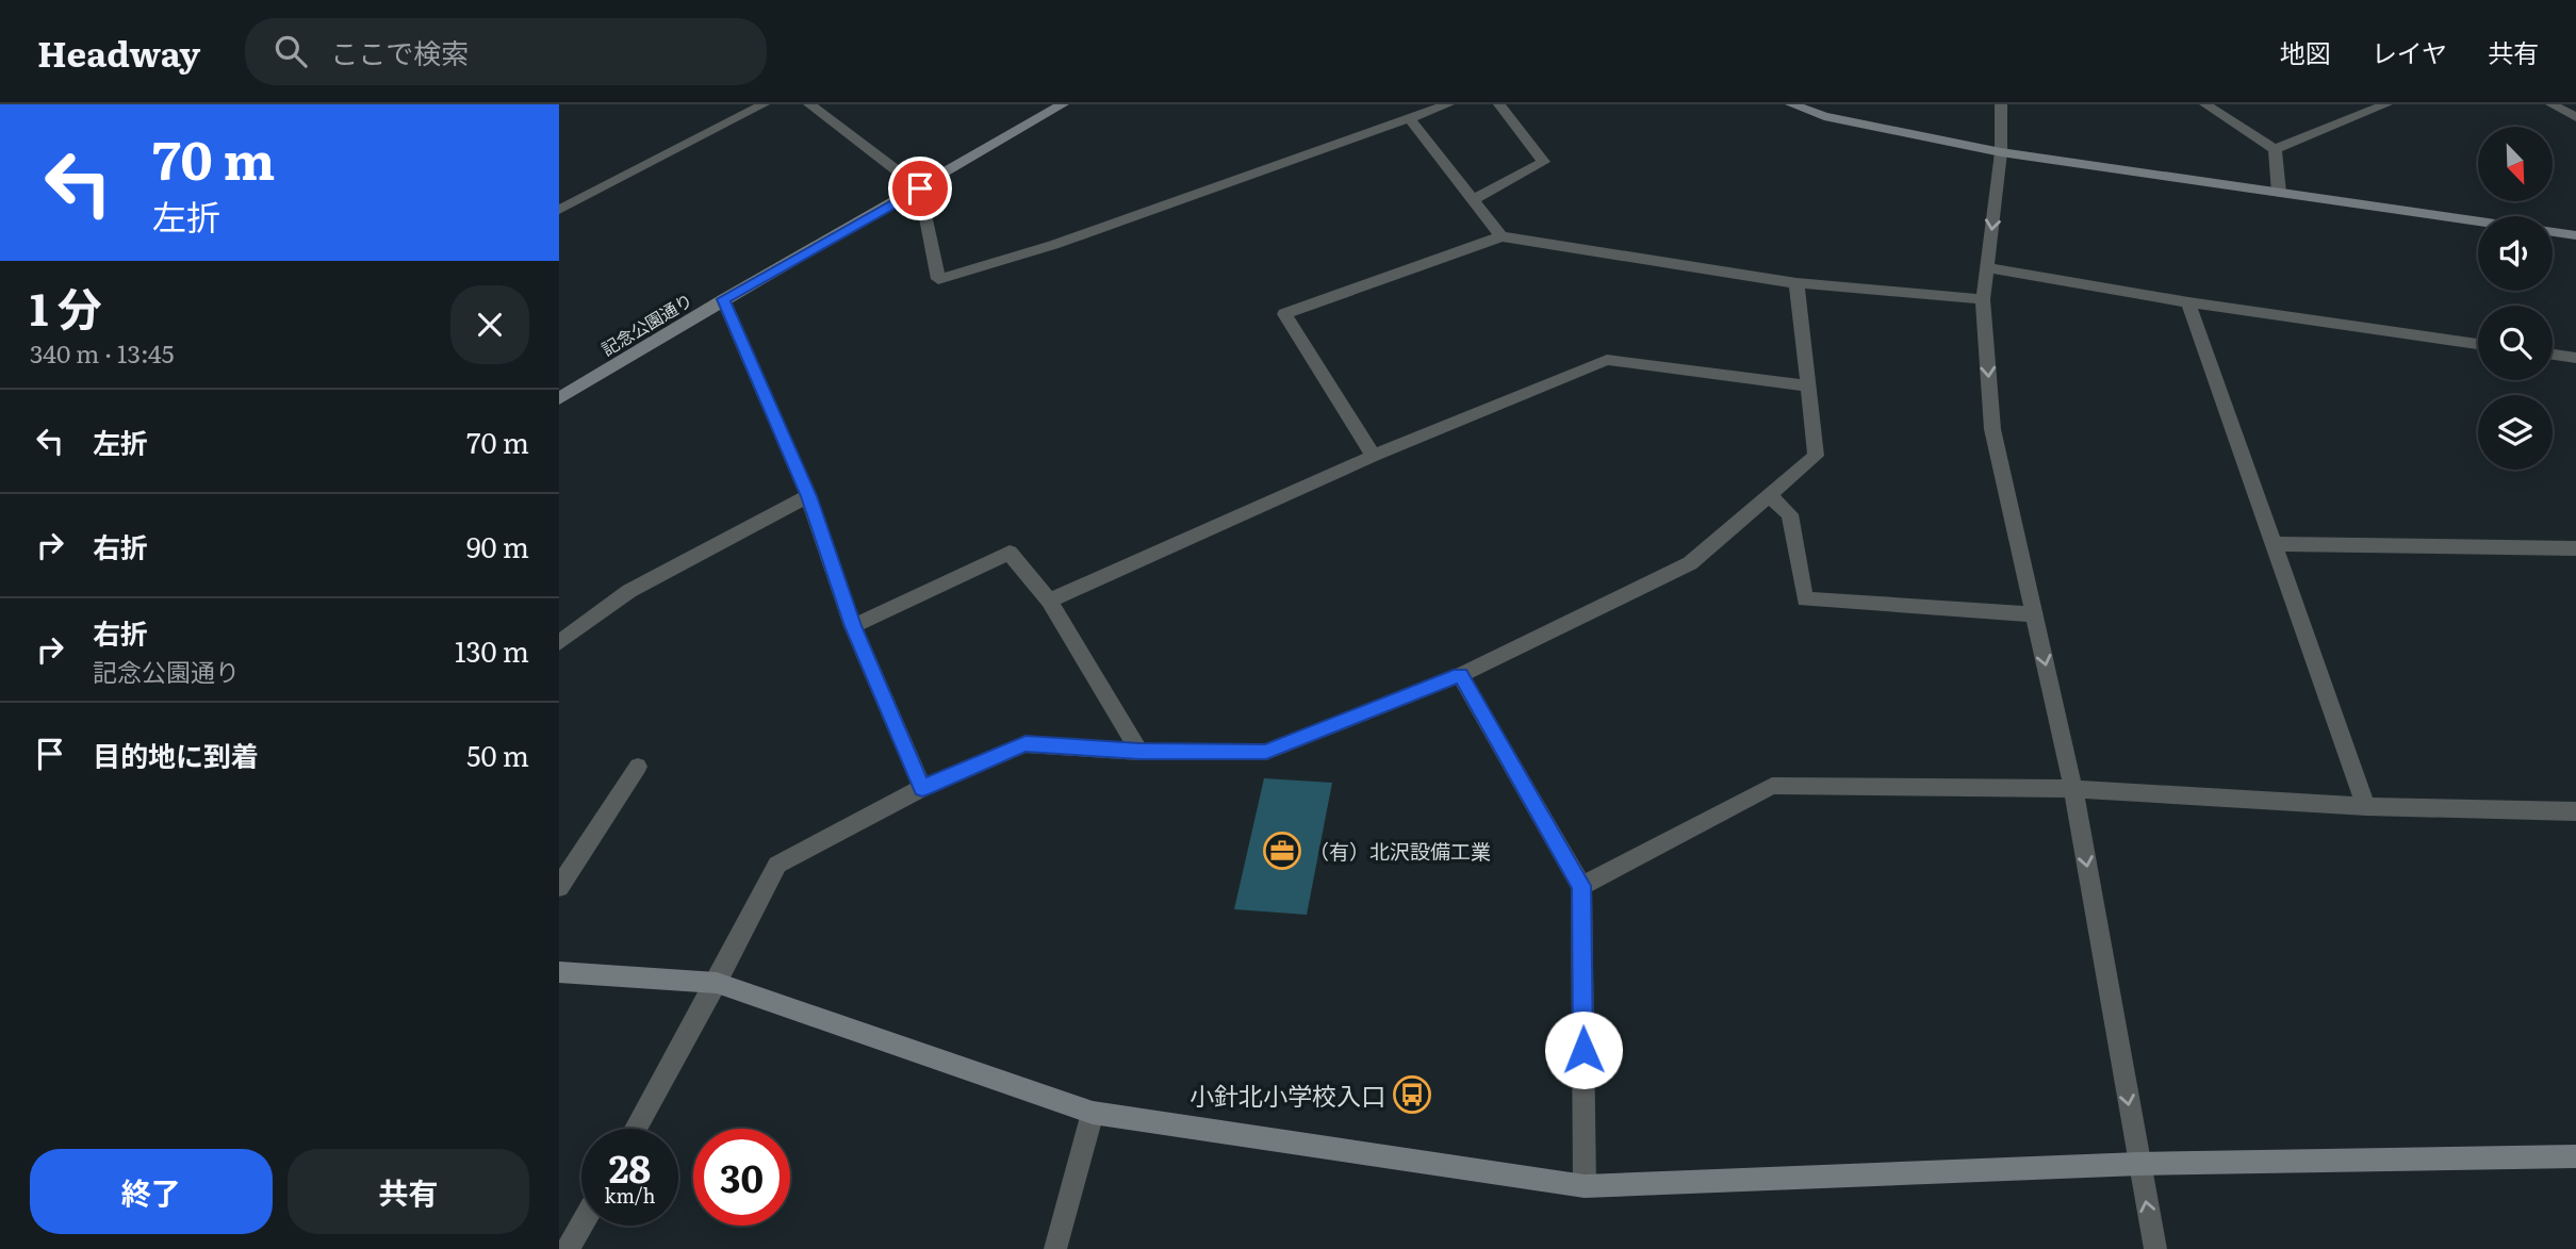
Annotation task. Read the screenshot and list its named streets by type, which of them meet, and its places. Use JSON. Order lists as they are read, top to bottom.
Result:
{
  "streets": {
    "street": ["記念公園通り"]
  },
  "places": {
    "office": ["（有）北沢設備工業"],
    "bus stop": ["小針北小学校入口"]
  },
  "north": "bottom right",
  "page": {
    "header": "Headway",
    "search": "ここで検索",
    "nav": ["地図", "レイヤ", "共有"],
    "turn": ["70 m", "左折"],
    "heading": ["1 分", "340 m · 13:45"],
    "list": [
      {
        "name": "左折",
        "value": "70 m"
      },
      {
        "name": "右折",
        "value": "90 m"
      },
      {
        "name": "右折",
        "note": "記念公園通り",
        "value": "130 m"
      },
      {
        "name": "目的地に到着",
        "value": "50 m"
      }
    ],
    "speed": "28 km/h",
    "limit": "30",
    "buttons": ["終了", "共有"]
  }
}
